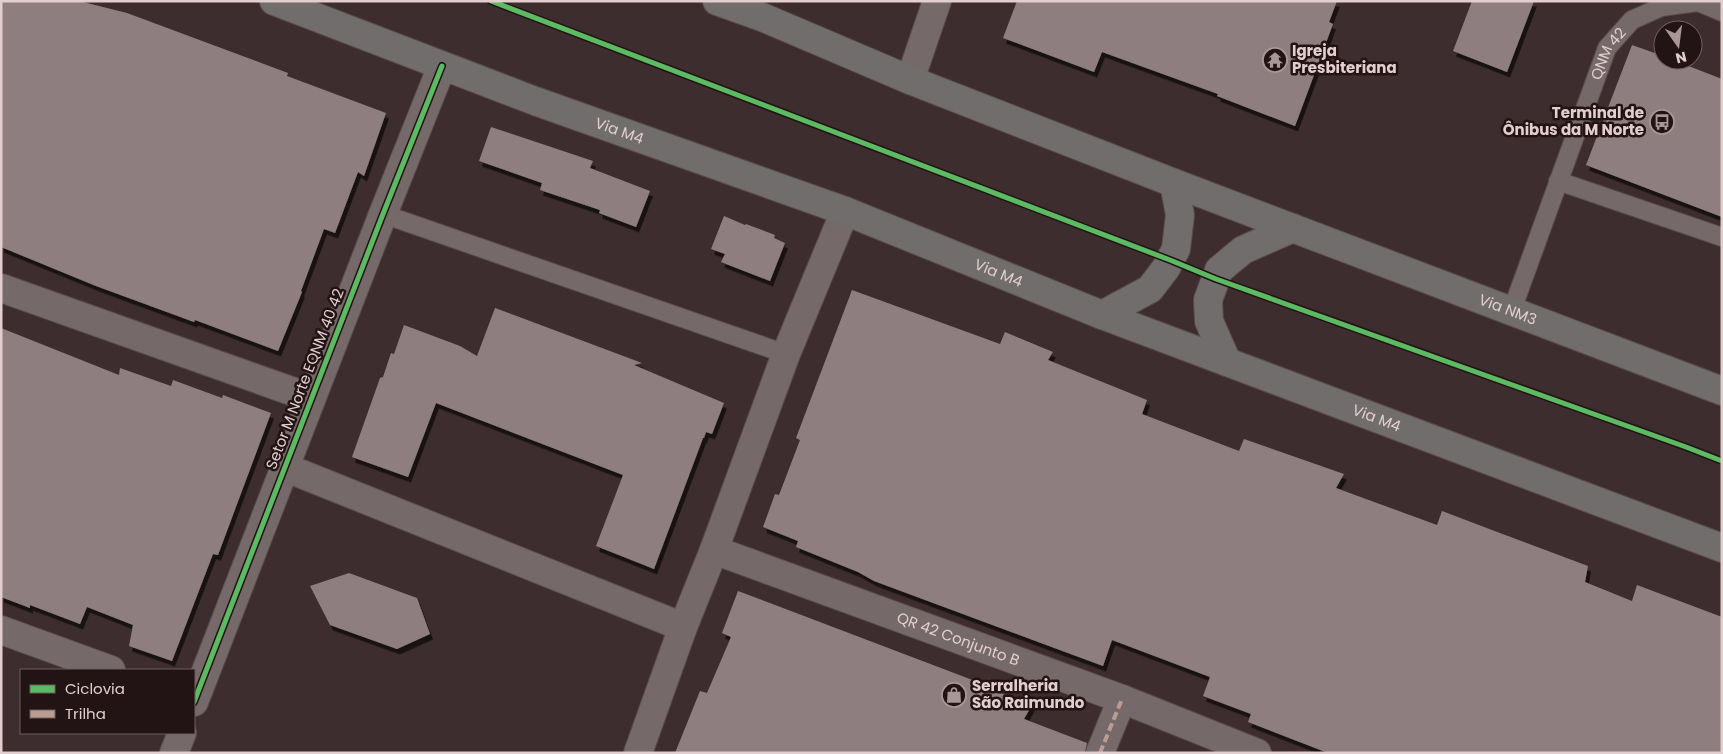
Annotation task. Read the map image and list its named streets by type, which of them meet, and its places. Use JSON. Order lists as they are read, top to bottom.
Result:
{
  "streets": {
    "main road": ["Via M4", "Via NM3"],
    "street": ["Setor M Norte EQNM 40 42", "QR 42 Conjunto B"],
    "lane": ["QNM 42"]
  },
  "crossings": [
    ["QNM 42", "Via NM3"],
    ["Via M4", "Setor M Norte EQNM 40 42"]
  ],
  "places": {
    "temple": ["Igreja Presbiteriana"],
    "bus stop": ["Terminal de Ônibus da M Norte"],
    "shop": ["Serralheria São Raimundo"]
  },
  "legend": ["Ciclovia", "Trilha"],
  "north": "bottom"
}
